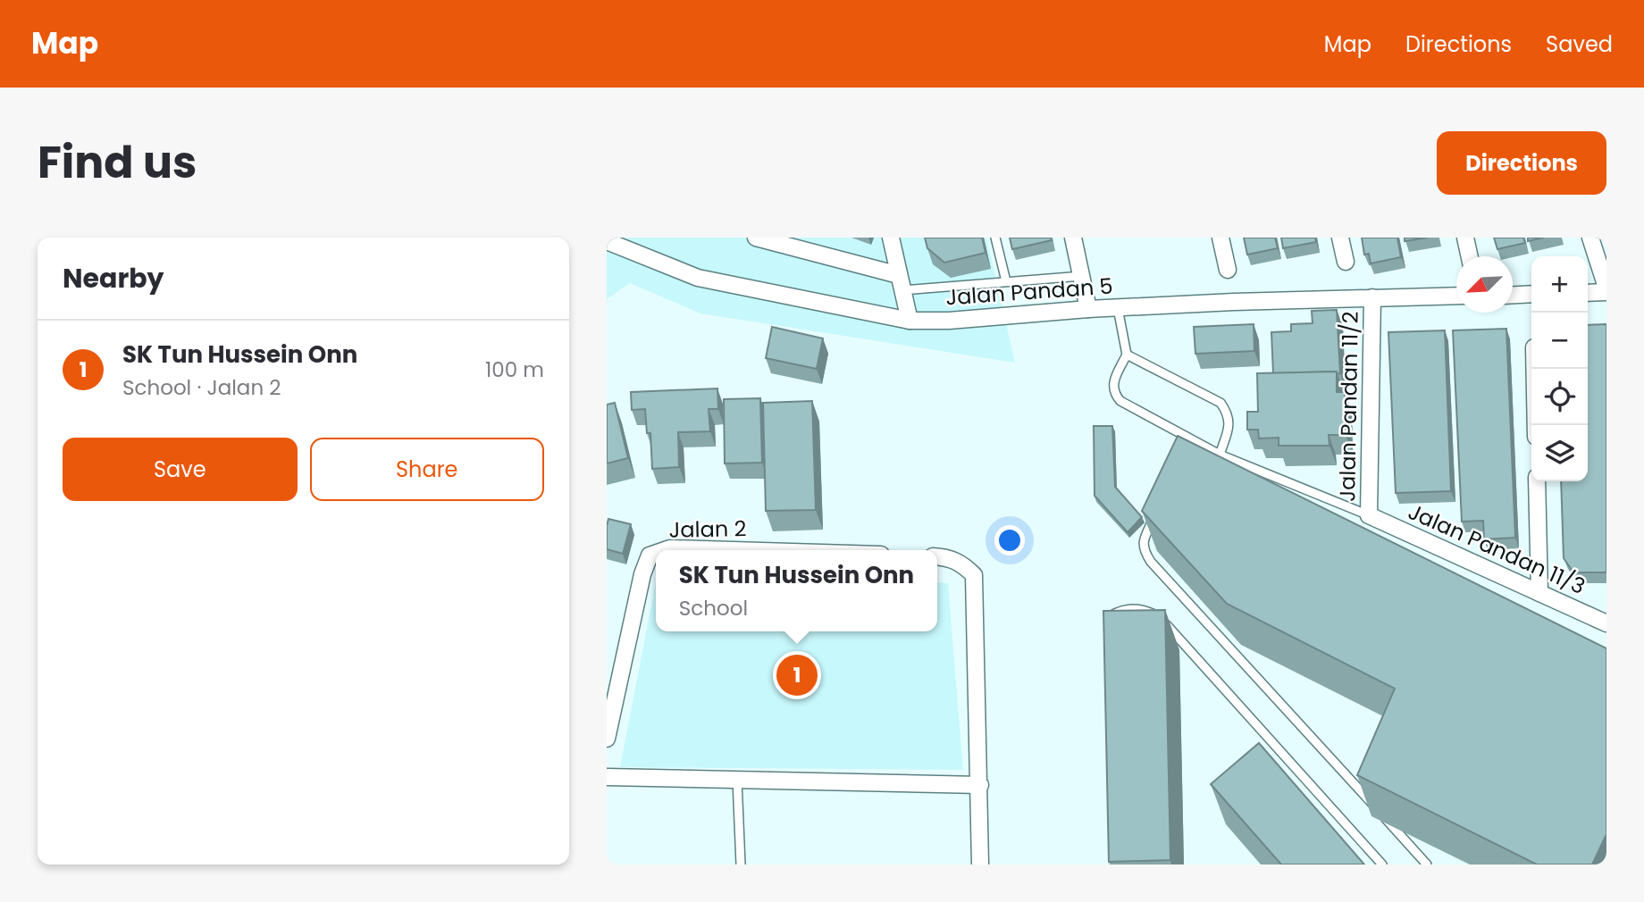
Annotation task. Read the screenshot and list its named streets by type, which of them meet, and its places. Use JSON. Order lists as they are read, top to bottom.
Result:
{
  "streets": {
    "street": [
      "Jalan Pandan 5",
      "Jalan Pandan 11/2",
      "Jalan 2",
      "Jalan Pandan 11/3"
    ]
  },
  "crossings": [
    ["Jalan Pandan 5", "Jalan Pandan 11/2"],
    ["Jalan Pandan 11/2", "Jalan Pandan 11/3"]
  ],
  "north": "bottom left",
  "page": {
    "header": "Map",
    "nav": ["Map", "Directions", "Saved"],
    "title": "Find us",
    "buttons": [
      "Directions",
      ["Save", "Share"]
    ],
    "heading": "Nearby",
    "map_buttons": ["+", "−"],
    "list": [
      {
        "mark": "1",
        "name": "SK Tun Hussein Onn",
        "note": "School · Jalan 2",
        "value": "100 m"
      }
    ],
    "popup": ["SK Tun Hussein Onn", "School"],
    "pins": "1"
  }
}
